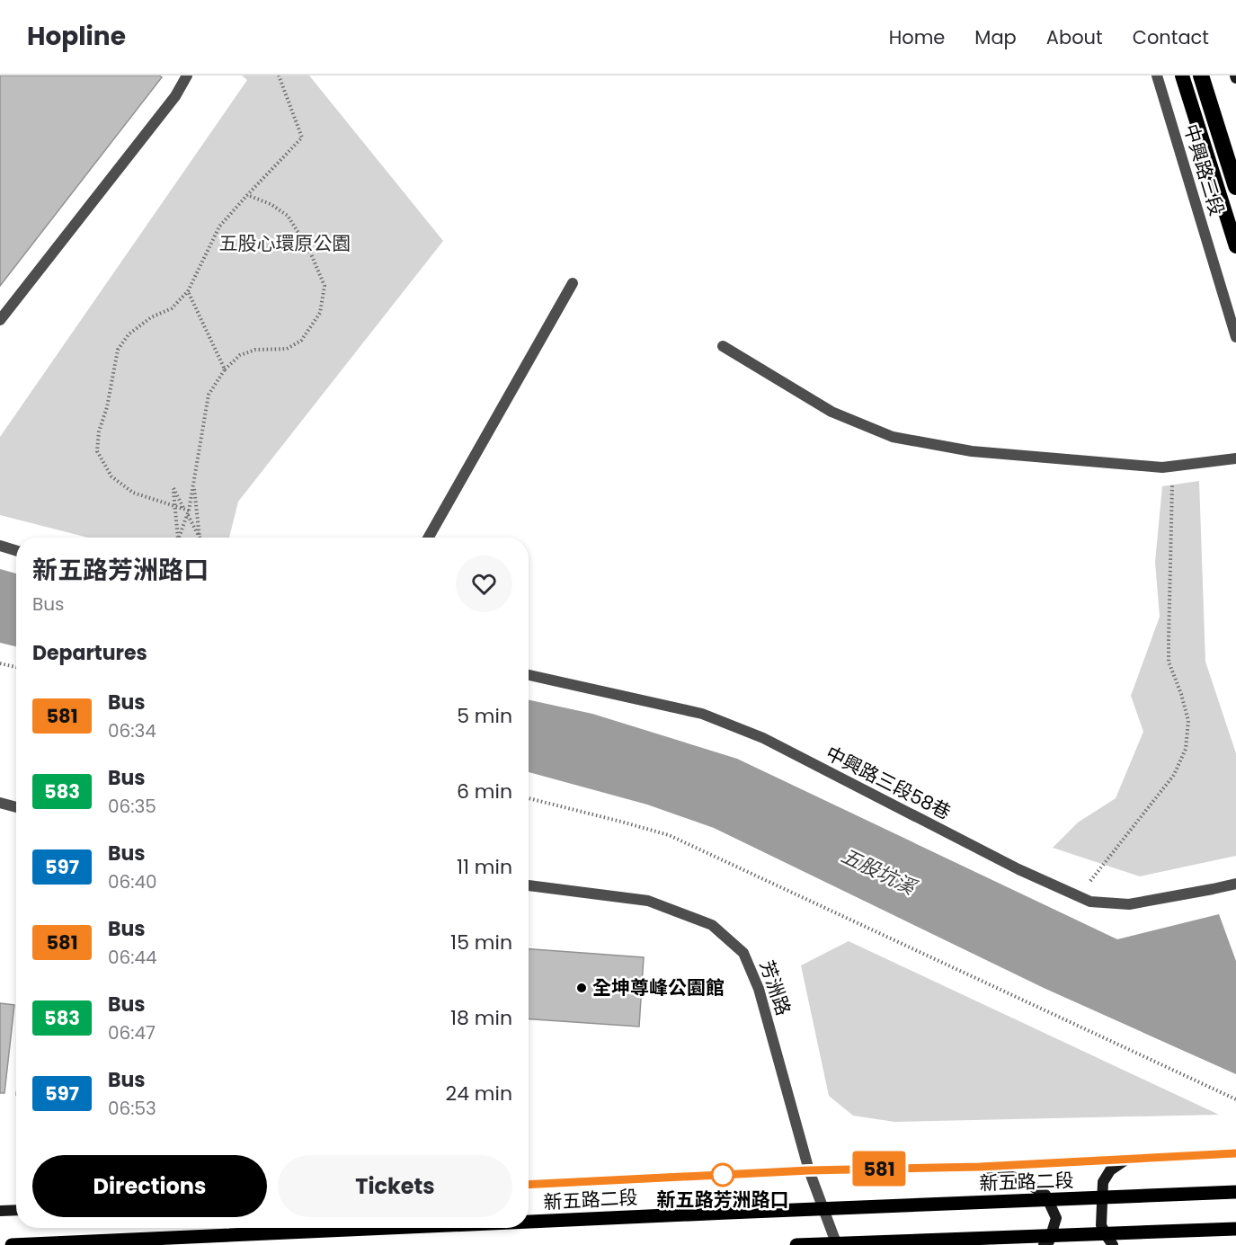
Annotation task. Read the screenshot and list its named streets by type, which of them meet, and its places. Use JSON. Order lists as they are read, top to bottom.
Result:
{
  "streets": {
    "main road": ["新五路二段"],
    "street": ["中興路三段", "中興路三段58巷", "芳洲路"]
  },
  "crossings": [
    ["芳洲路", "新五路二段"]
  ],
  "water": ["五股坑溪"],
  "parks": ["五股心環原公園"],
  "places": ["全坤尊峰公園館", "新五路芳洲路口"],
  "lines": ["bus line 581"],
  "page": {
    "header": "Hopline",
    "nav": [
      "Home",
      "Map",
      "About",
      "Contact"
    ],
    "on_map": "581",
    "heading": [
      ["新五路芳洲路口", "Bus"],
      "Departures"
    ],
    "list": [
      {
        "mark": "581",
        "name": "Bus",
        "note": "06:34",
        "value": "5 min"
      },
      {
        "mark": "583",
        "name": "Bus",
        "note": "06:35",
        "value": "6 min"
      },
      {
        "mark": "597",
        "name": "Bus",
        "note": "06:40",
        "value": "11 min"
      },
      {
        "mark": "581",
        "name": "Bus",
        "note": "06:44",
        "value": "15 min"
      },
      {
        "mark": "583",
        "name": "Bus",
        "note": "06:47",
        "value": "18 min"
      },
      {
        "mark": "597",
        "name": "Bus",
        "note": "06:53",
        "value": "24 min"
      }
    ],
    "buttons": ["Directions", "Tickets"]
  }
}
